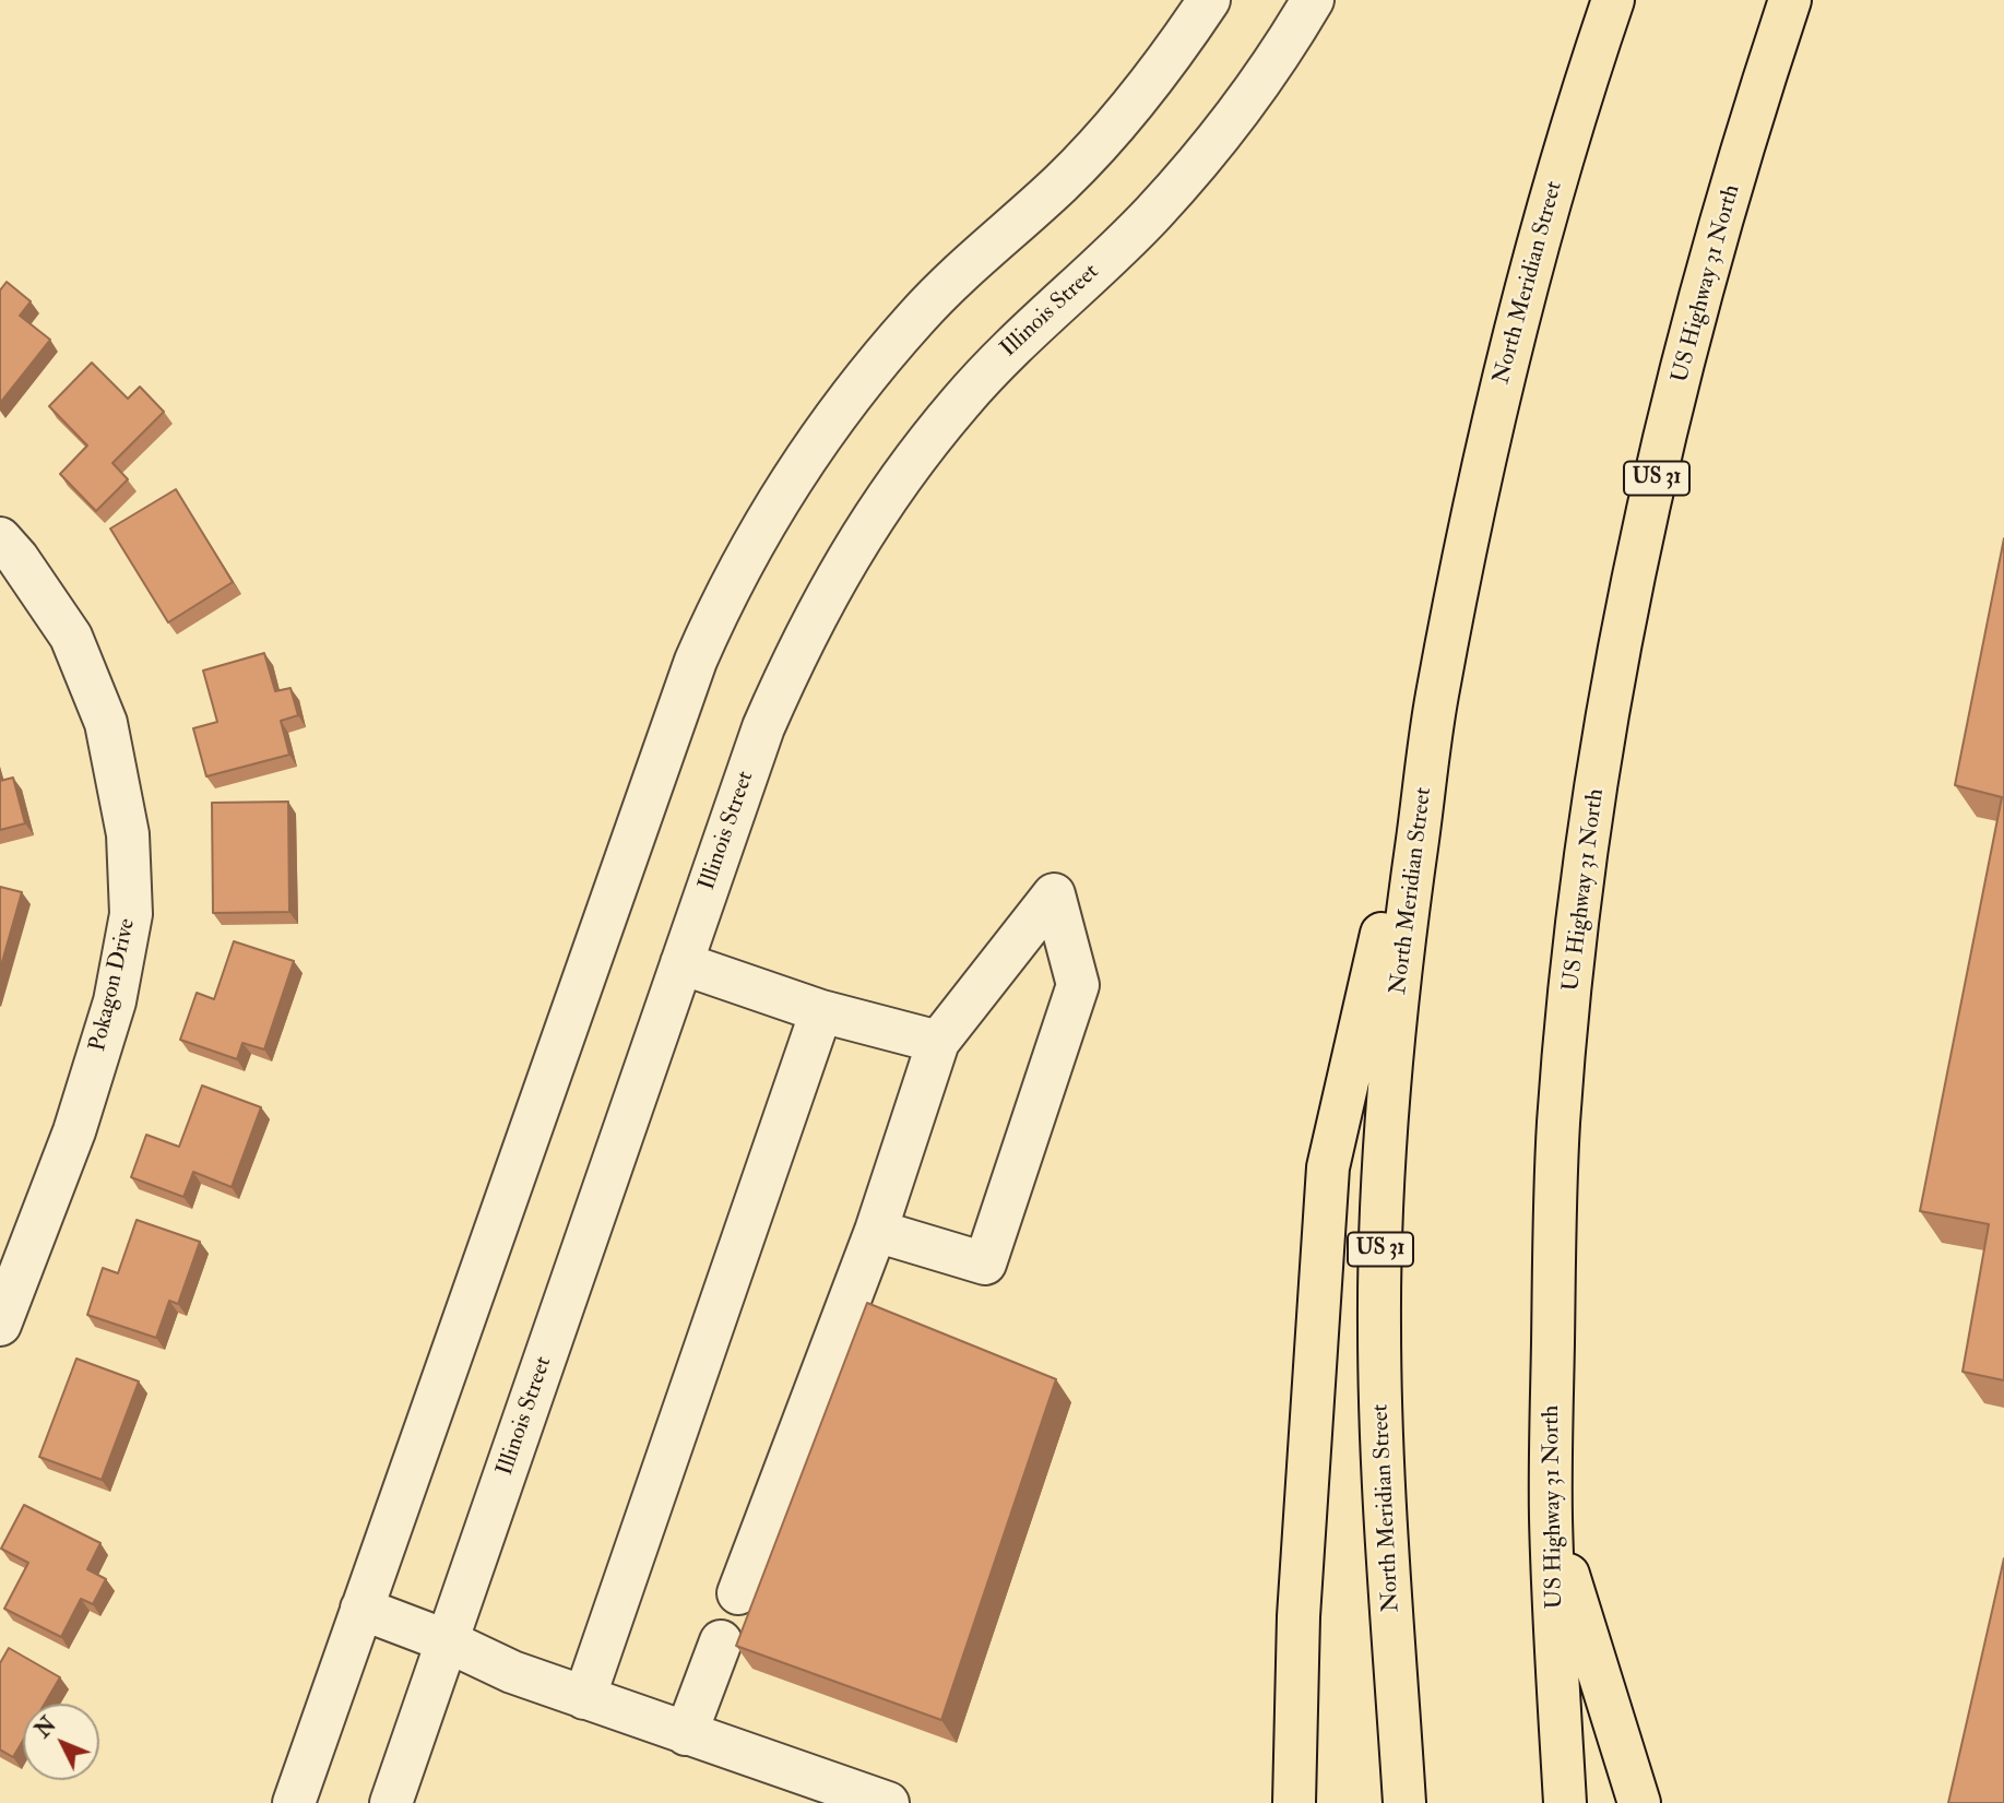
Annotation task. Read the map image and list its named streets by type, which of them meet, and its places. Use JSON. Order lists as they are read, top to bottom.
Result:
{
  "streets": {
    "highway": ["North Meridian Street", "US Highway 31 North", "US 31"],
    "street": ["Illinois Street", "Pokagon Drive"]
  },
  "north": "top left"
}
